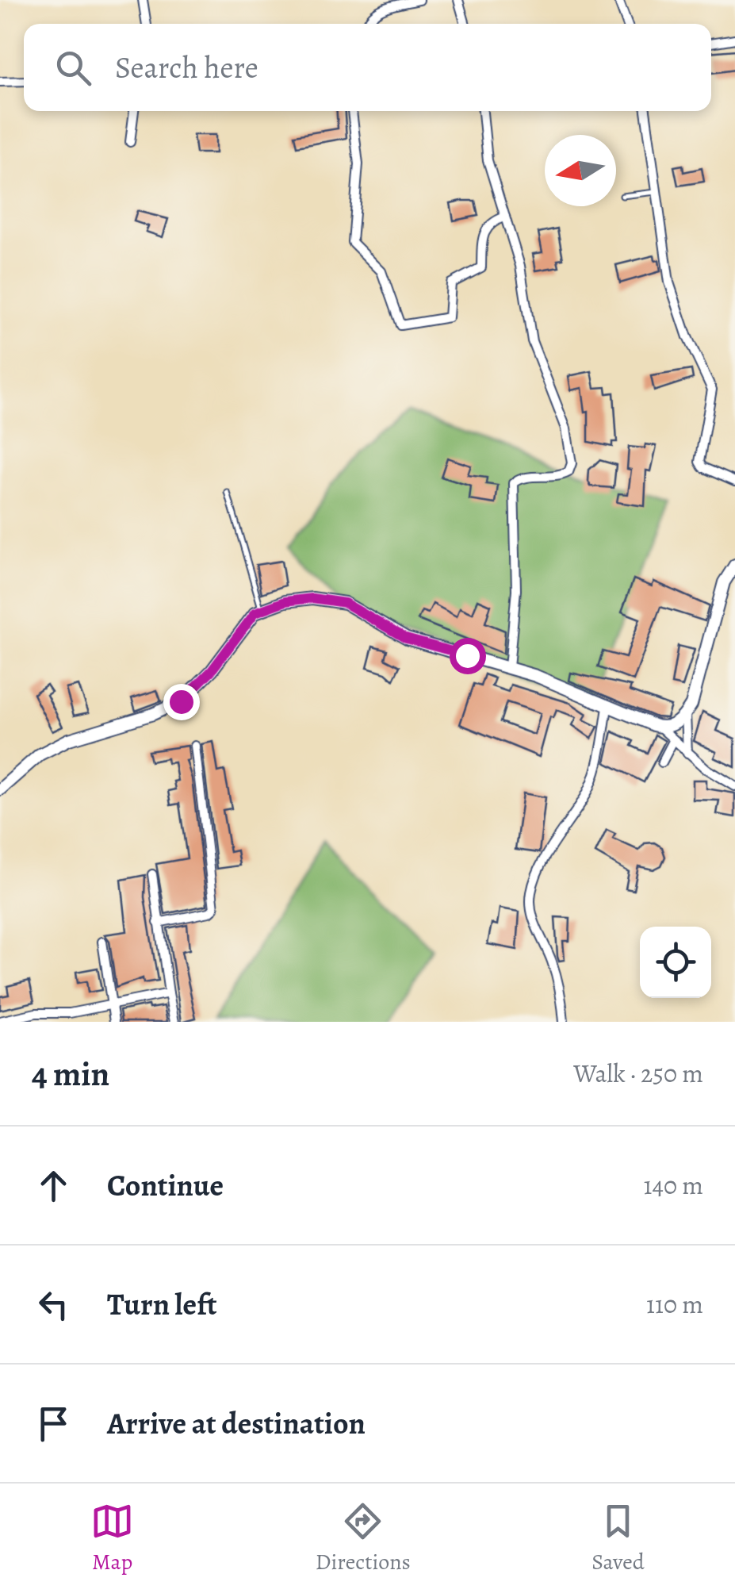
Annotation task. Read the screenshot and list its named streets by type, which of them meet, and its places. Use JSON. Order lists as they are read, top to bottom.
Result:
{
  "north": "left",
  "page": {
    "search": "Search here",
    "heading": ["4 min", "Walk · 250 m"],
    "list": [
      ["Continue", "140 m"],
      ["Turn left", "110 m"],
      "Arrive at destination"
    ],
    "nav": ["Map", "Directions", "Saved"]
  }
}
